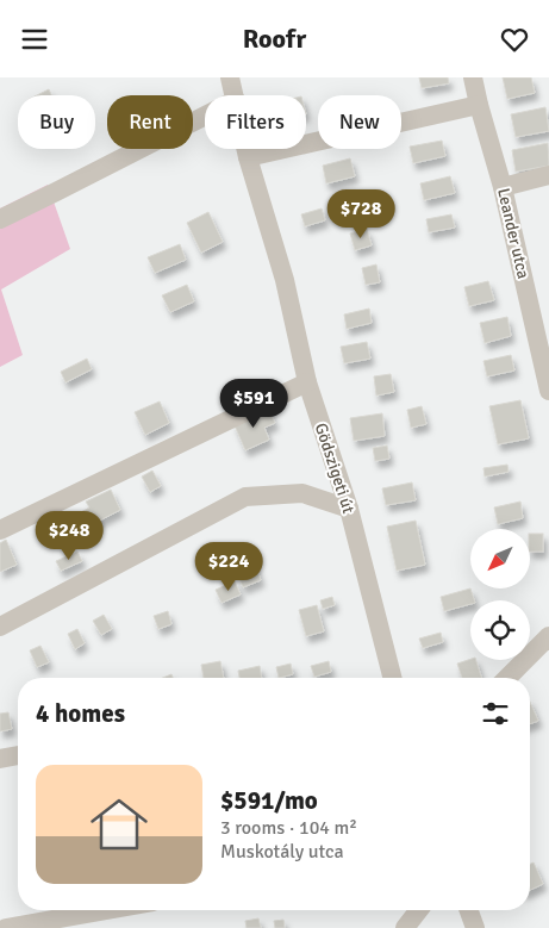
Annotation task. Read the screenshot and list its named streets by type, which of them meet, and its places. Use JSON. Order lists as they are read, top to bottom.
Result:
{
  "streets": {
    "street": ["Leander utca", "Gödszigeti út"]
  },
  "north": "bottom left",
  "page": {
    "header": "Roofr",
    "chip": [
      "Buy",
      "Rent",
      "Filters",
      "New"
    ],
    "price": [
      "$728",
      "$591",
      "$248",
      "$224"
    ],
    "heading": "4 homes",
    "list": [
      {
        "name": "$591/mo",
        "note": "3 rooms · 104 m² · Muskotály utca"
      }
    ]
  }
}
